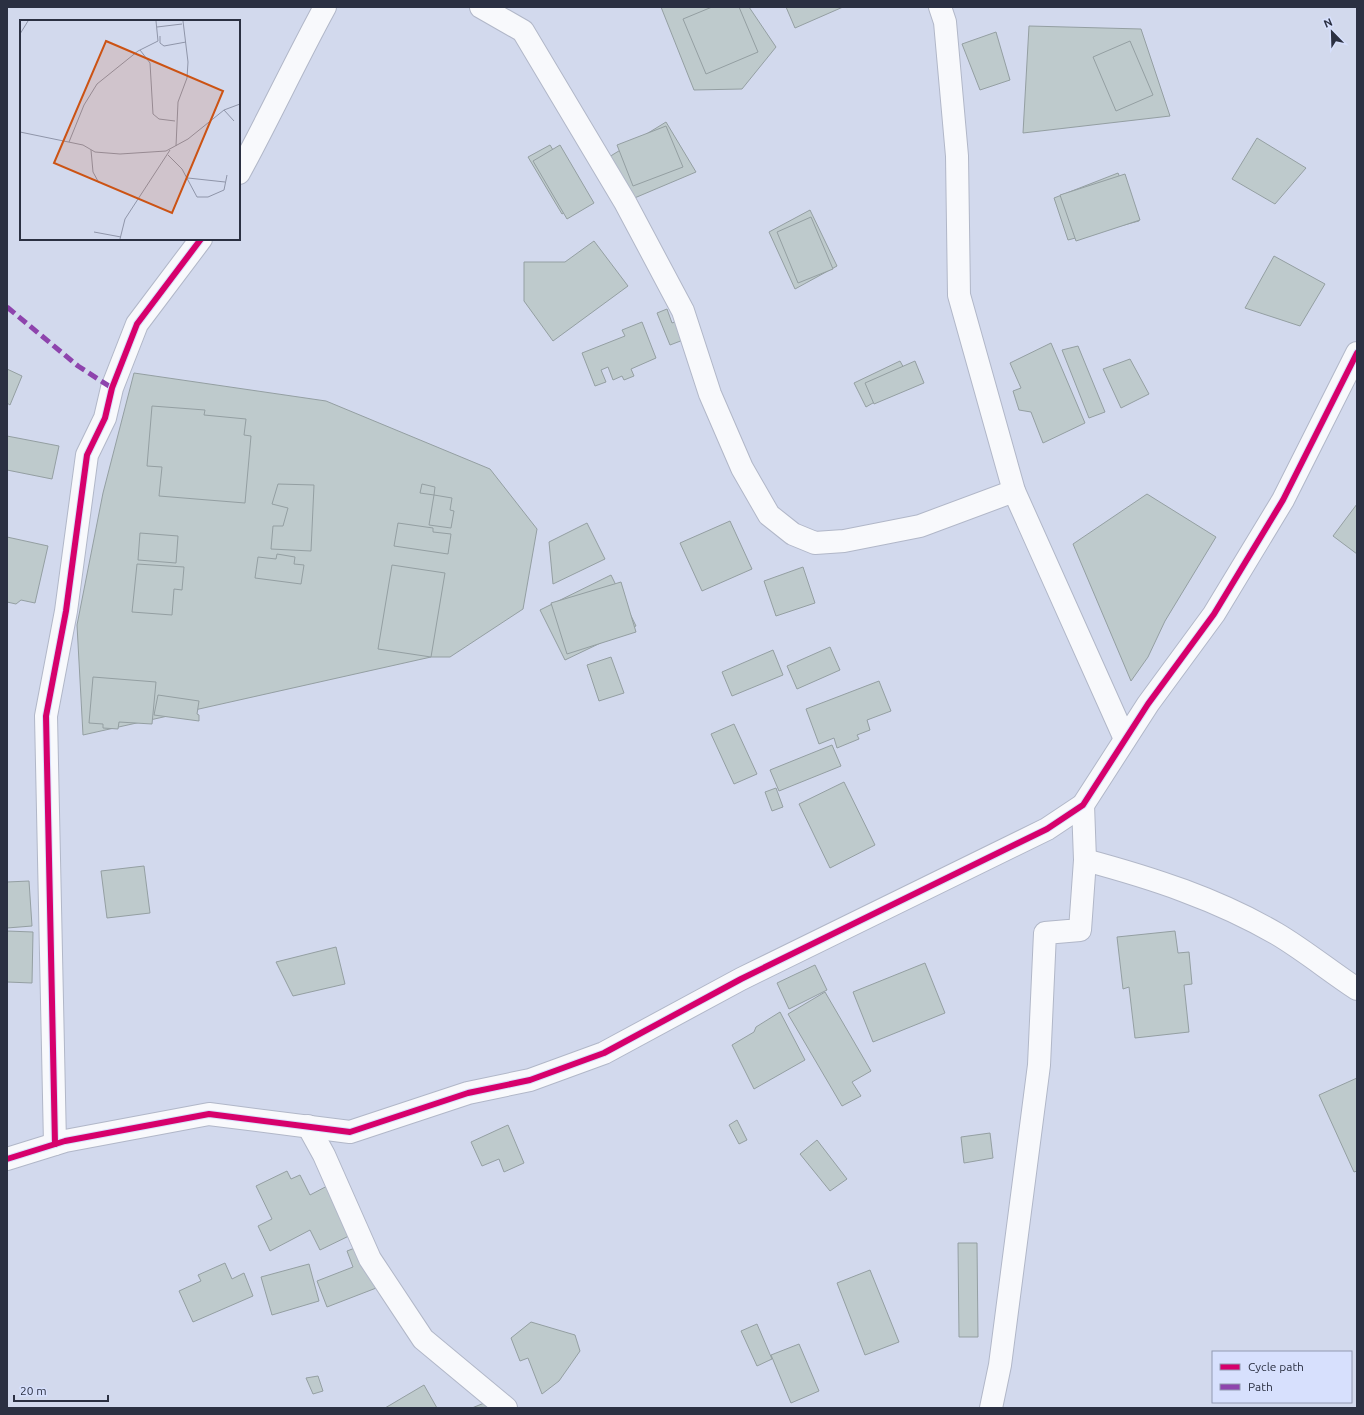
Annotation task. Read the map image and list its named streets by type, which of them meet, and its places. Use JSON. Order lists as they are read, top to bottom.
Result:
{
  "legend": ["Cycle path", "Path"],
  "scale_bar": "20 m",
  "north": "top left"
}
